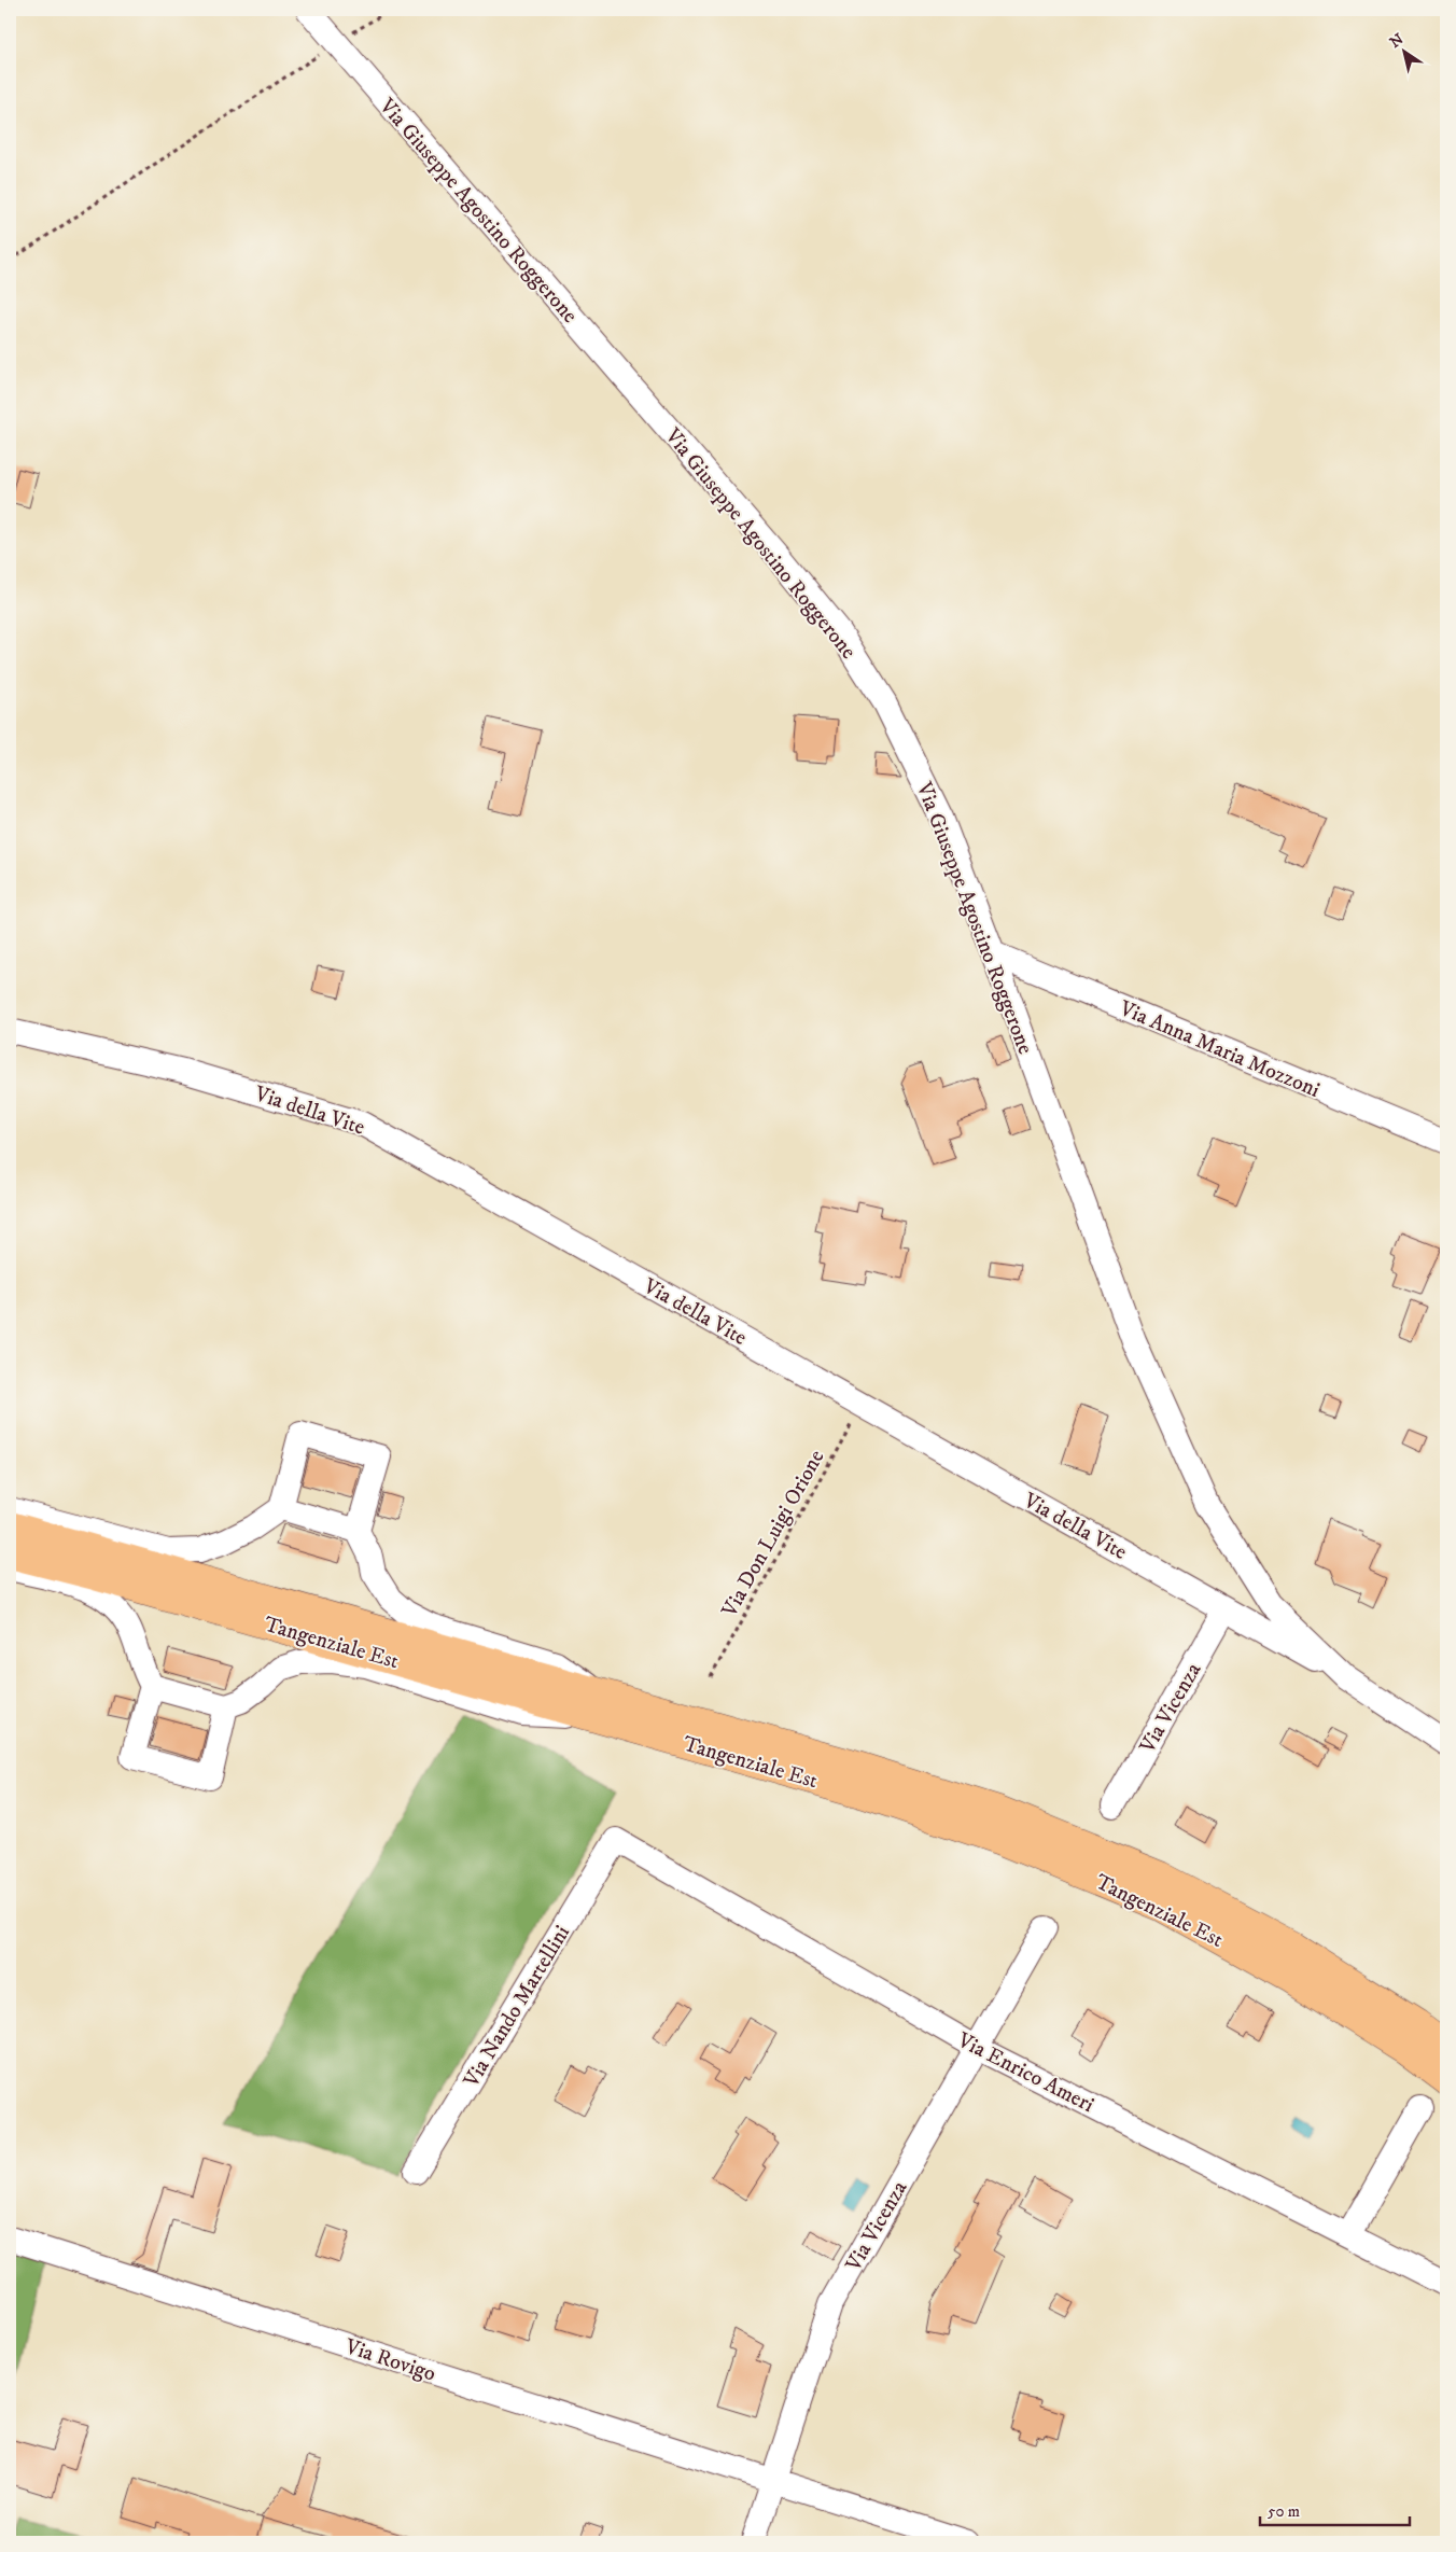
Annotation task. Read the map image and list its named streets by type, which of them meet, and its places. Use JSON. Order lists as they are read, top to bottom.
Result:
{
  "streets": {
    "highway": ["Tangenziale Est"],
    "street": [
      "Via Giuseppe Agostino Roggerone",
      "Via Anna Maria Mozzoni",
      "Via della Vite",
      "Via Vicenza",
      "Via Nando Martellini",
      "Via Enrico Ameri",
      "Via Rovigo"
    ],
    "path": ["Via Don Luigi Orione"]
  },
  "crossings": [
    ["Via Giuseppe Agostino Roggerone", "Via Anna Maria Mozzoni"],
    ["Via Giuseppe Agostino Roggerone", "Via della Vite"],
    ["Via della Vite", "Via Don Luigi Orione"],
    ["Via della Vite", "Via Vicenza"],
    ["Via Vicenza", "Via Enrico Ameri"],
    ["Via Vicenza", "Via Rovigo"],
    ["Via Nando Martellini", "Via Enrico Ameri"]
  ],
  "scale_bar": "50 m",
  "north": "top left"
}
